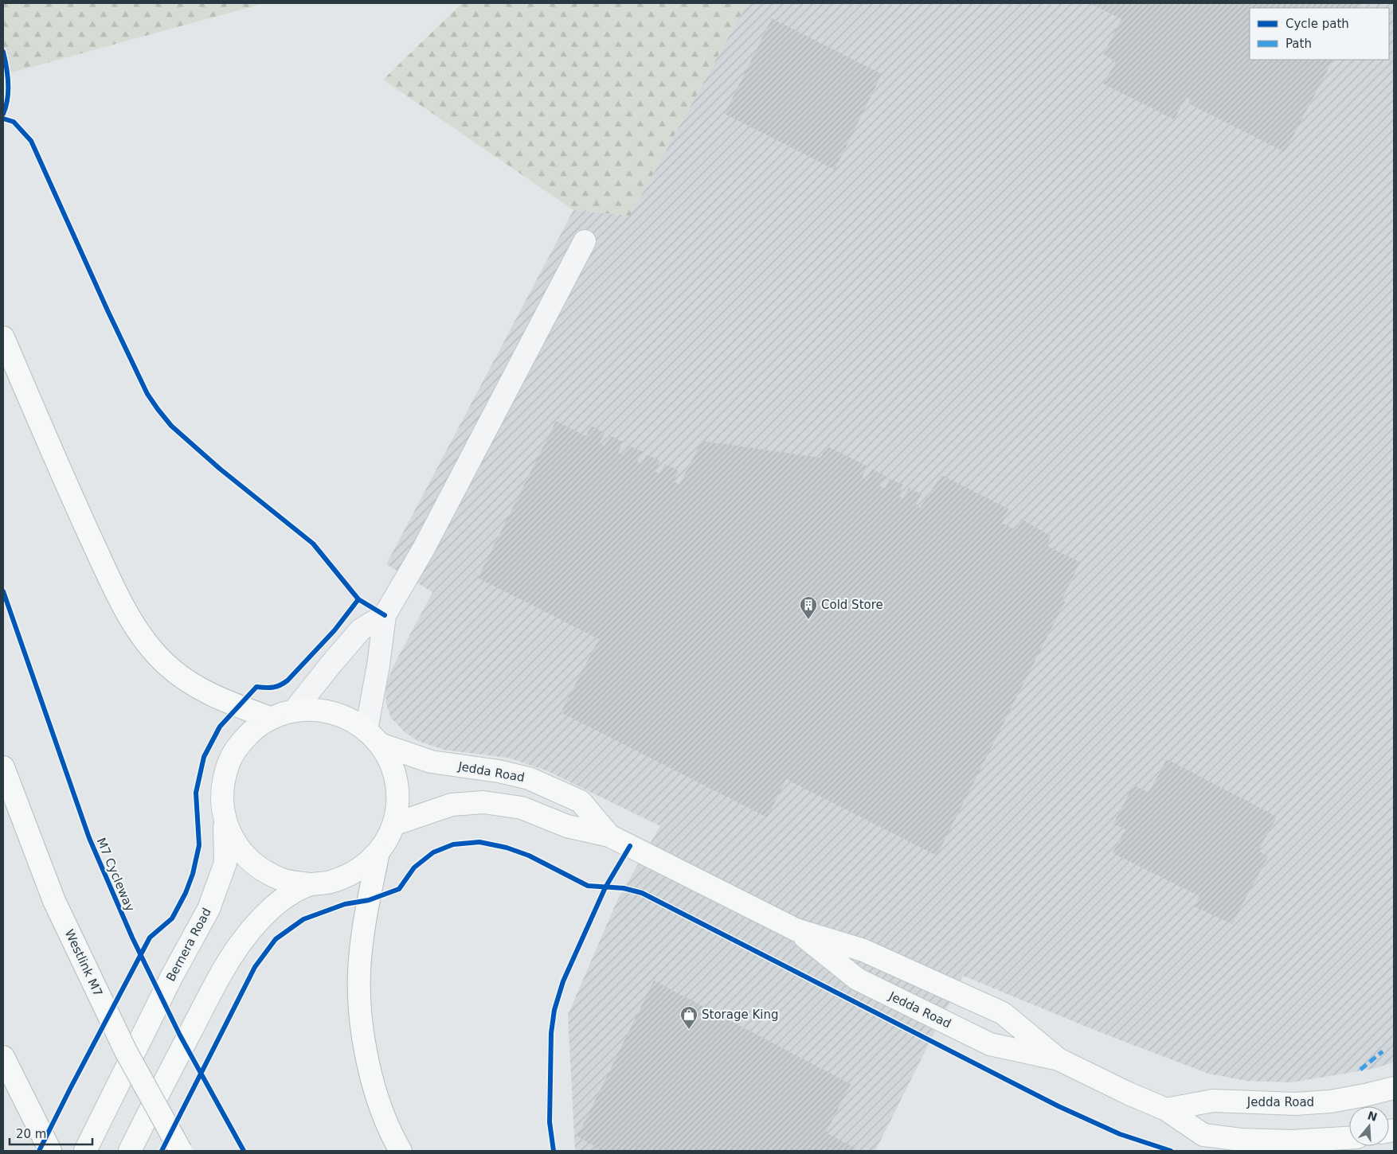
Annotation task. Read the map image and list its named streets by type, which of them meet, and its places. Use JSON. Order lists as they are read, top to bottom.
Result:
{
  "streets": {
    "main road": ["Jedda Road", "Bernera Road", "Westlink M7"],
    "cycle path": ["M7 Cycleway"]
  },
  "places": {
    "building": ["Cold Store"],
    "shop": ["Storage King"]
  },
  "legend": ["Cycle path", "Path"],
  "scale_bar": "20 m",
  "north": "top"
}
